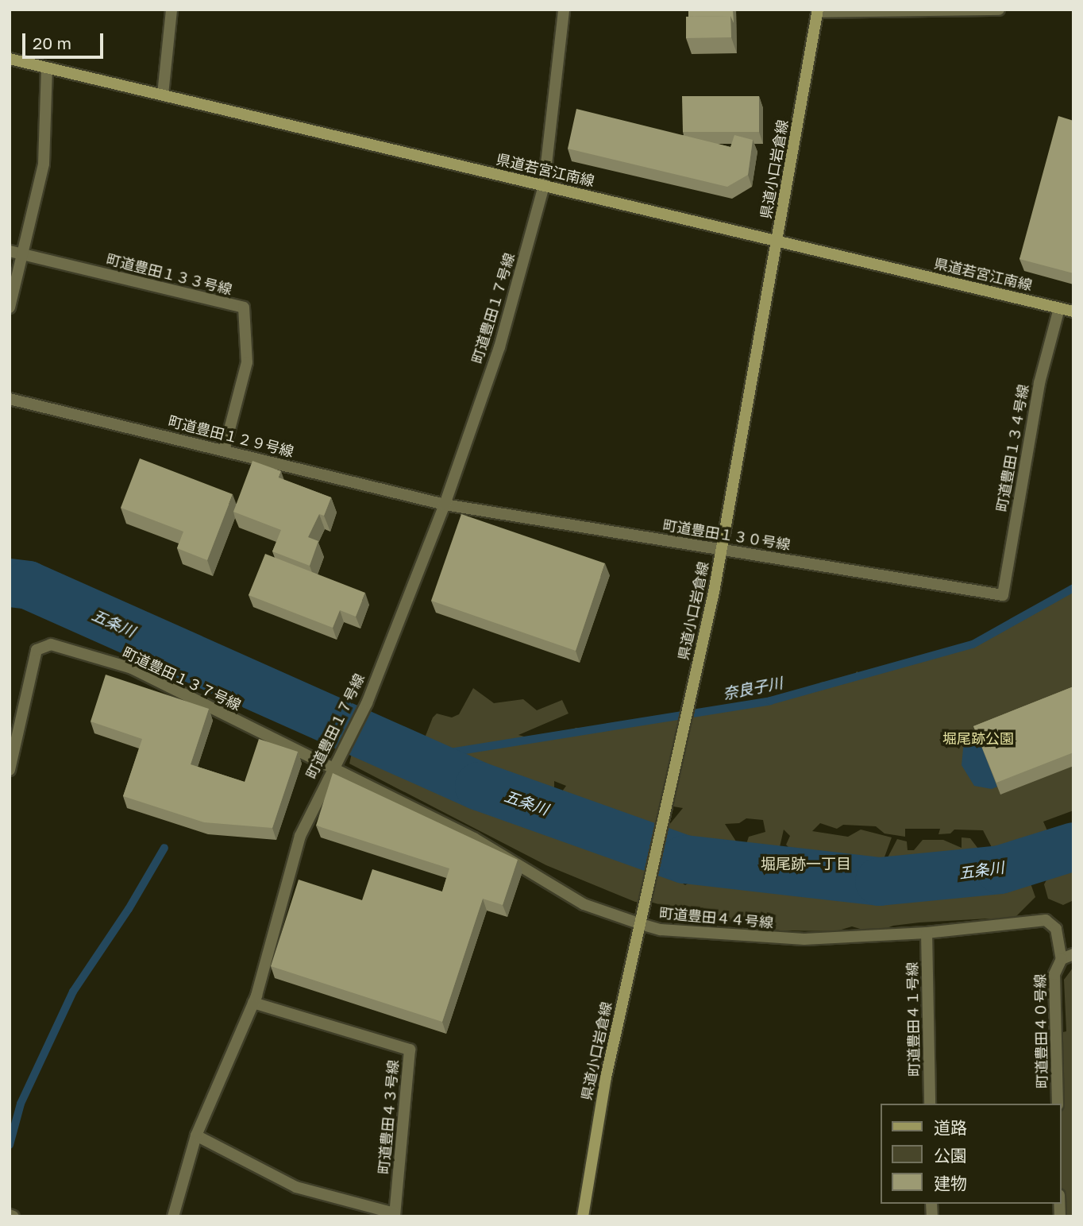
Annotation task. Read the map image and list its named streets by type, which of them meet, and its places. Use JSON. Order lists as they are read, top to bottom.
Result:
{
  "streets": {
    "main road": ["県道小口岩倉線", "県道若宮江南線"],
    "street": [
      "町道豊田１３３号線",
      "町道豊田１７号線",
      "町道豊田１２９号線",
      "町道豊田１３４号線",
      "町道豊田１３０号線",
      "町道豊田１３７号線",
      "町道豊田４４号線",
      "町道豊田４１号線",
      "町道豊田４０号線",
      "町道豊田４３号線"
    ]
  },
  "crossings": [
    ["県道小口岩倉線", "県道若宮江南線"],
    ["県道小口岩倉線", "町道豊田１３０号線"],
    ["県道小口岩倉線", "町道豊田４４号線"],
    ["県道若宮江南線", "町道豊田１７号線"],
    ["県道若宮江南線", "町道豊田１３４号線"],
    ["町道豊田１３３号線", "町道豊田１２９号線"],
    ["町道豊田１７号線", "町道豊田１２９号線"],
    ["町道豊田１７号線", "町道豊田１３０号線"],
    ["町道豊田１７号線", "町道豊田１３７号線"],
    ["町道豊田１７号線", "町道豊田４４号線"],
    ["町道豊田１７号線", "町道豊田４３号線"],
    ["町道豊田１２９号線", "町道豊田１３０号線"],
    ["町道豊田１３４号線", "町道豊田１３０号線"],
    ["町道豊田１３７号線", "町道豊田４４号線"],
    ["町道豊田４４号線", "町道豊田４１号線"],
    ["町道豊田４４号線", "町道豊田４０号線"]
  ],
  "districts": ["堀尾跡一丁目"],
  "water": ["五条川", "奈良子川"],
  "parks": ["堀尾跡公園"],
  "legend": ["道路", "公園", "建物"],
  "scale_bar": "20 m"
}
